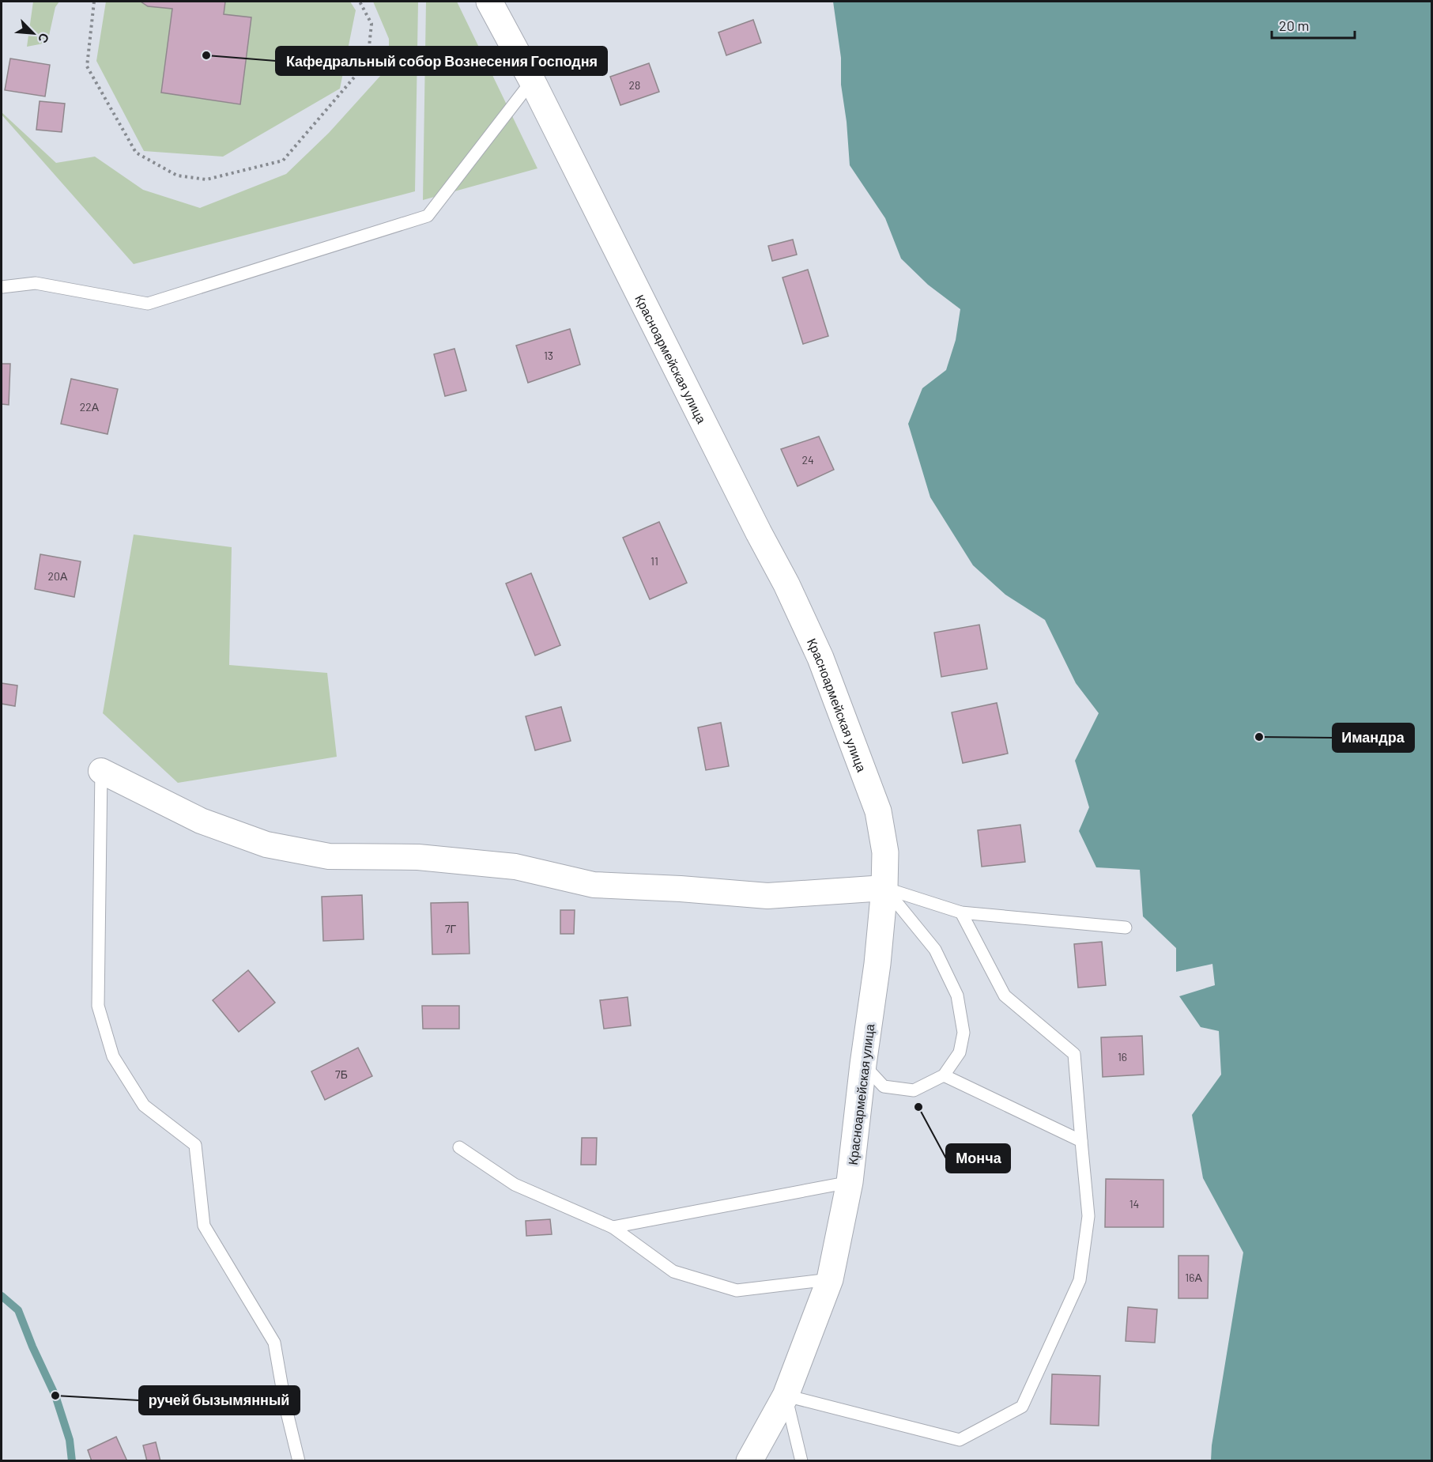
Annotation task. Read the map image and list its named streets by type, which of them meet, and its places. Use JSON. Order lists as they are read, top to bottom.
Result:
{
  "streets": {
    "street": ["Красноармейская улица"]
  },
  "places": [
    "Кафедральный собор Вознесения Господня",
    "Имандра",
    "Монча",
    "ручей бызымянный"
  ],
  "house_numbers": [
    "28",
    "13",
    "22А",
    "24",
    "11",
    "20А",
    "7Г",
    "16",
    "7Б",
    "14",
    "16А"
  ],
  "scale_bar": "20 m",
  "north": "bottom right"
}
